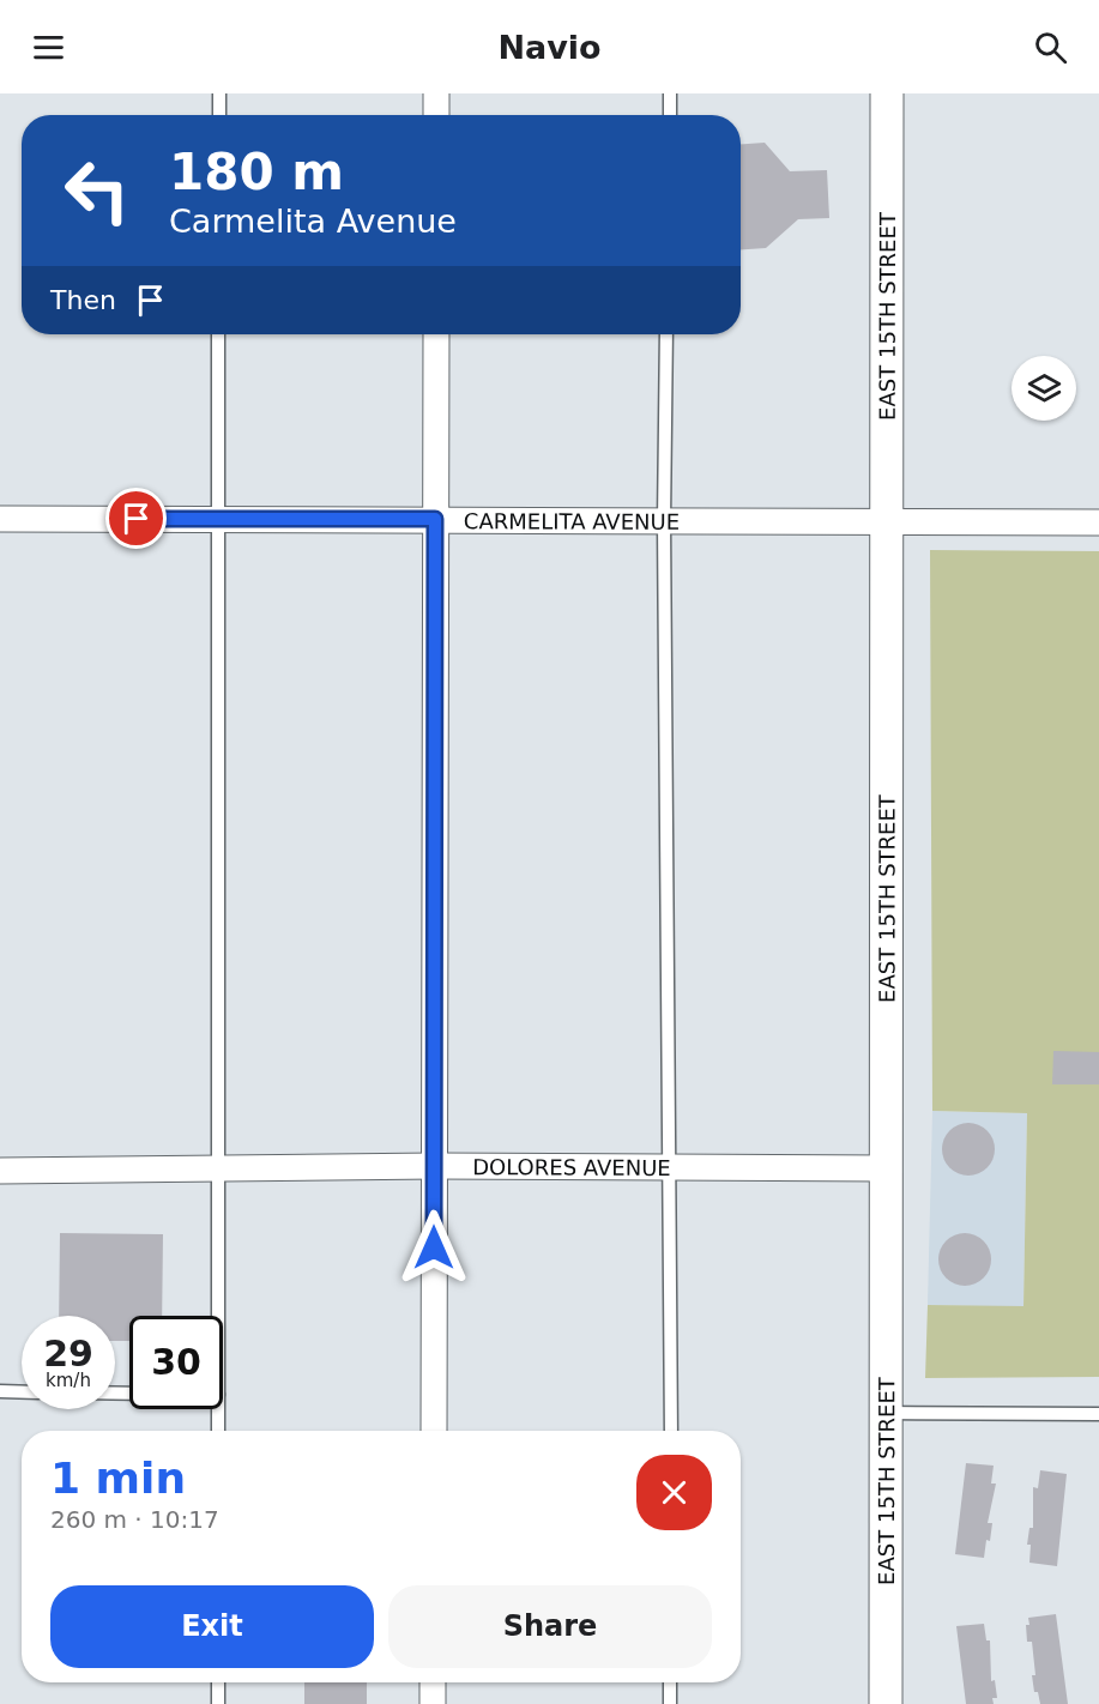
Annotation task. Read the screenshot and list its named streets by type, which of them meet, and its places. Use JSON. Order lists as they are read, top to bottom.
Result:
{
  "streets": {
    "street": ["EAST 15TH STREET", "CARMELITA AVENUE", "DOLORES AVENUE"]
  },
  "crossings": [
    ["EAST 15TH STREET", "CARMELITA AVENUE"],
    ["EAST 15TH STREET", "DOLORES AVENUE"]
  ],
  "page": {
    "header": "Navio",
    "turn": ["180 m", "Carmelita Avenue"],
    "then": "Then",
    "speed": "29 km/h",
    "limit": "30",
    "heading": ["1 min", "260 m · 10:17"],
    "buttons": ["Exit", "Share"]
  }
}
